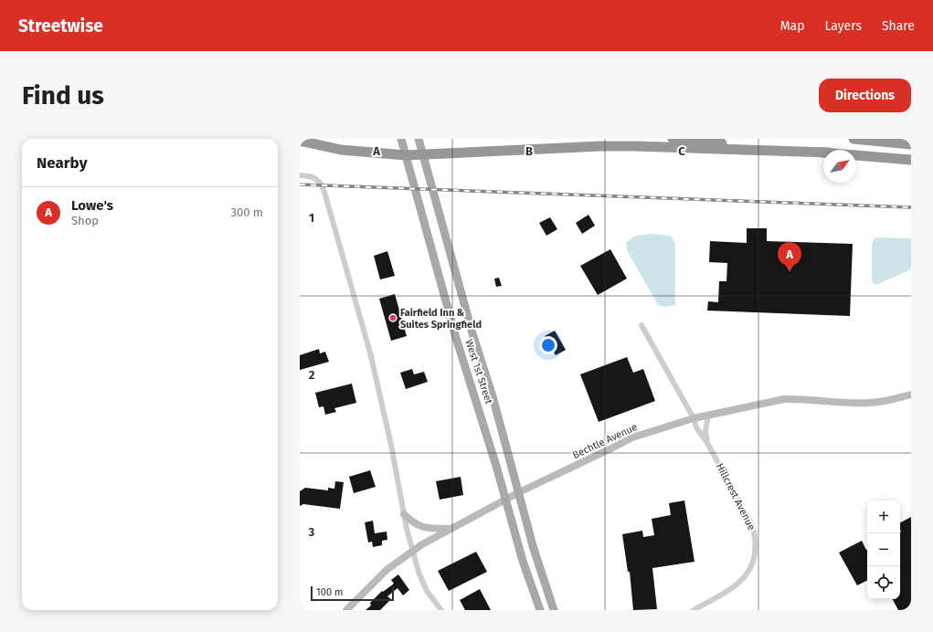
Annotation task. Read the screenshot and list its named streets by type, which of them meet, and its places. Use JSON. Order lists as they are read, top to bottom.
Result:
{
  "streets": {
    "main road": ["West 1st Street"],
    "street": ["Bechtle Avenue", "Hillcrest Avenue"]
  },
  "crossings": [
    ["West 1st Street", "Bechtle Avenue"],
    ["Bechtle Avenue", "Hillcrest Avenue"]
  ],
  "places": ["Fairfield Inn & Suites Springfield"],
  "scale_bar": "100 m",
  "north": "top right",
  "page": {
    "header": "Streetwise",
    "nav": ["Map", "Layers", "Share"],
    "buttons": "Directions",
    "title": "Find us",
    "heading": "Nearby",
    "list": [
      {
        "mark": "A",
        "name": "Lowe's",
        "note": "Shop",
        "value": "300 m"
      }
    ],
    "pins": "A",
    "map_buttons": ["+", "−"],
    "scale": "100 m"
  },
  "grid": {
    "columns": ["A", "B", "C"],
    "rows": ["1", "2", "3"]
  }
}
